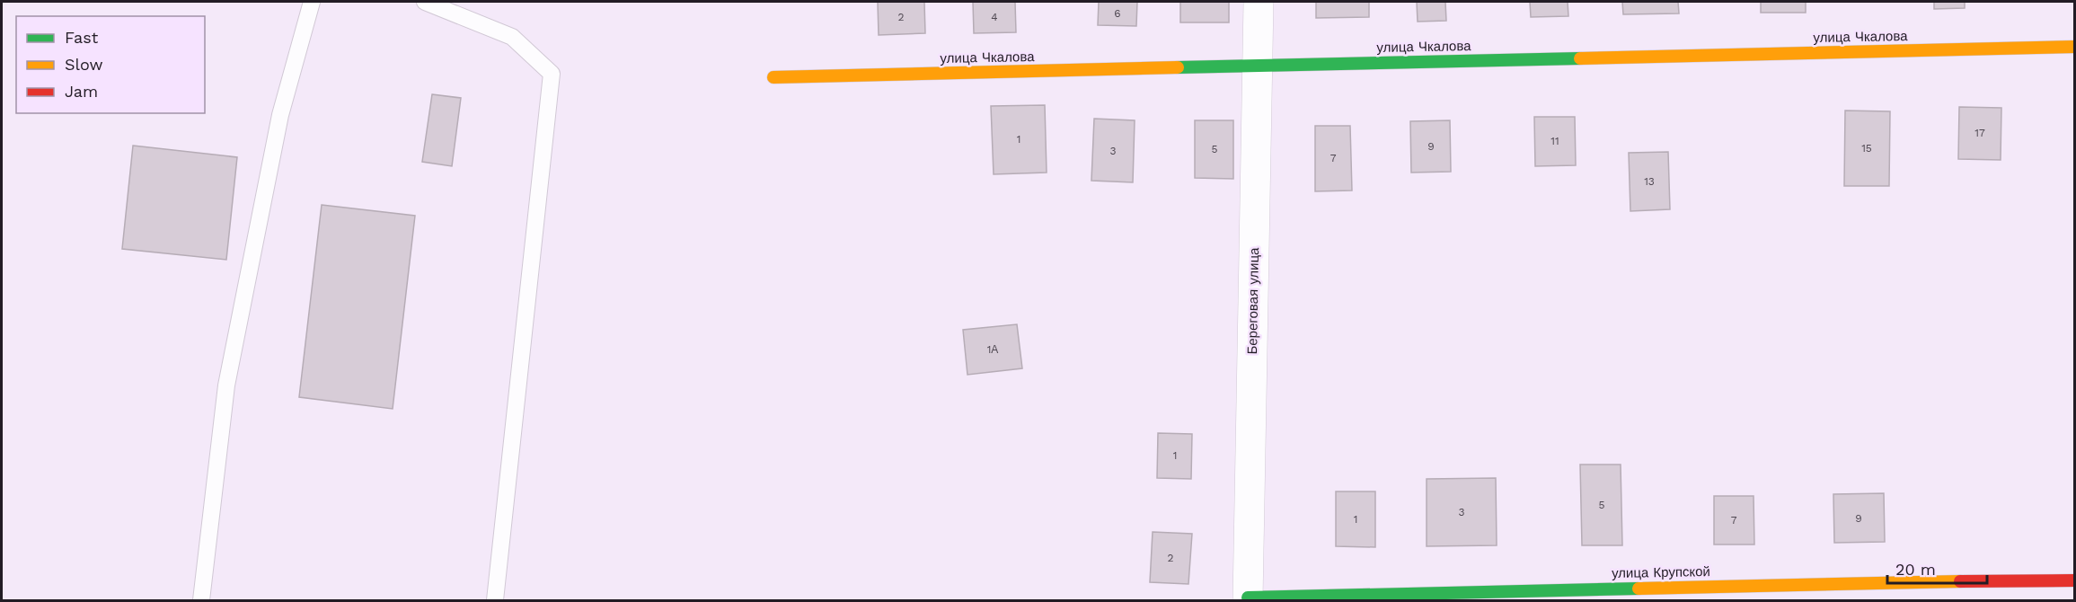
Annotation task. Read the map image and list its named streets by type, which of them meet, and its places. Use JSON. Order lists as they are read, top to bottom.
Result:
{
  "streets": {
    "street": ["улица Чкалова", "Береговая улица", "улица Крупской"]
  },
  "crossings": [
    ["улица Чкалова", "Береговая улица"],
    ["Береговая улица", "улица Крупской"]
  ],
  "house_numbers": [
    "6",
    "2",
    "4",
    "17",
    "1",
    "11",
    "9",
    "15",
    "5",
    "3",
    "7",
    "13",
    "1А",
    "1",
    "5",
    "3",
    "9",
    "1",
    "7",
    "2"
  ],
  "legend": ["Fast", "Slow", "Jam"],
  "scale_bar": "20 m"
}
